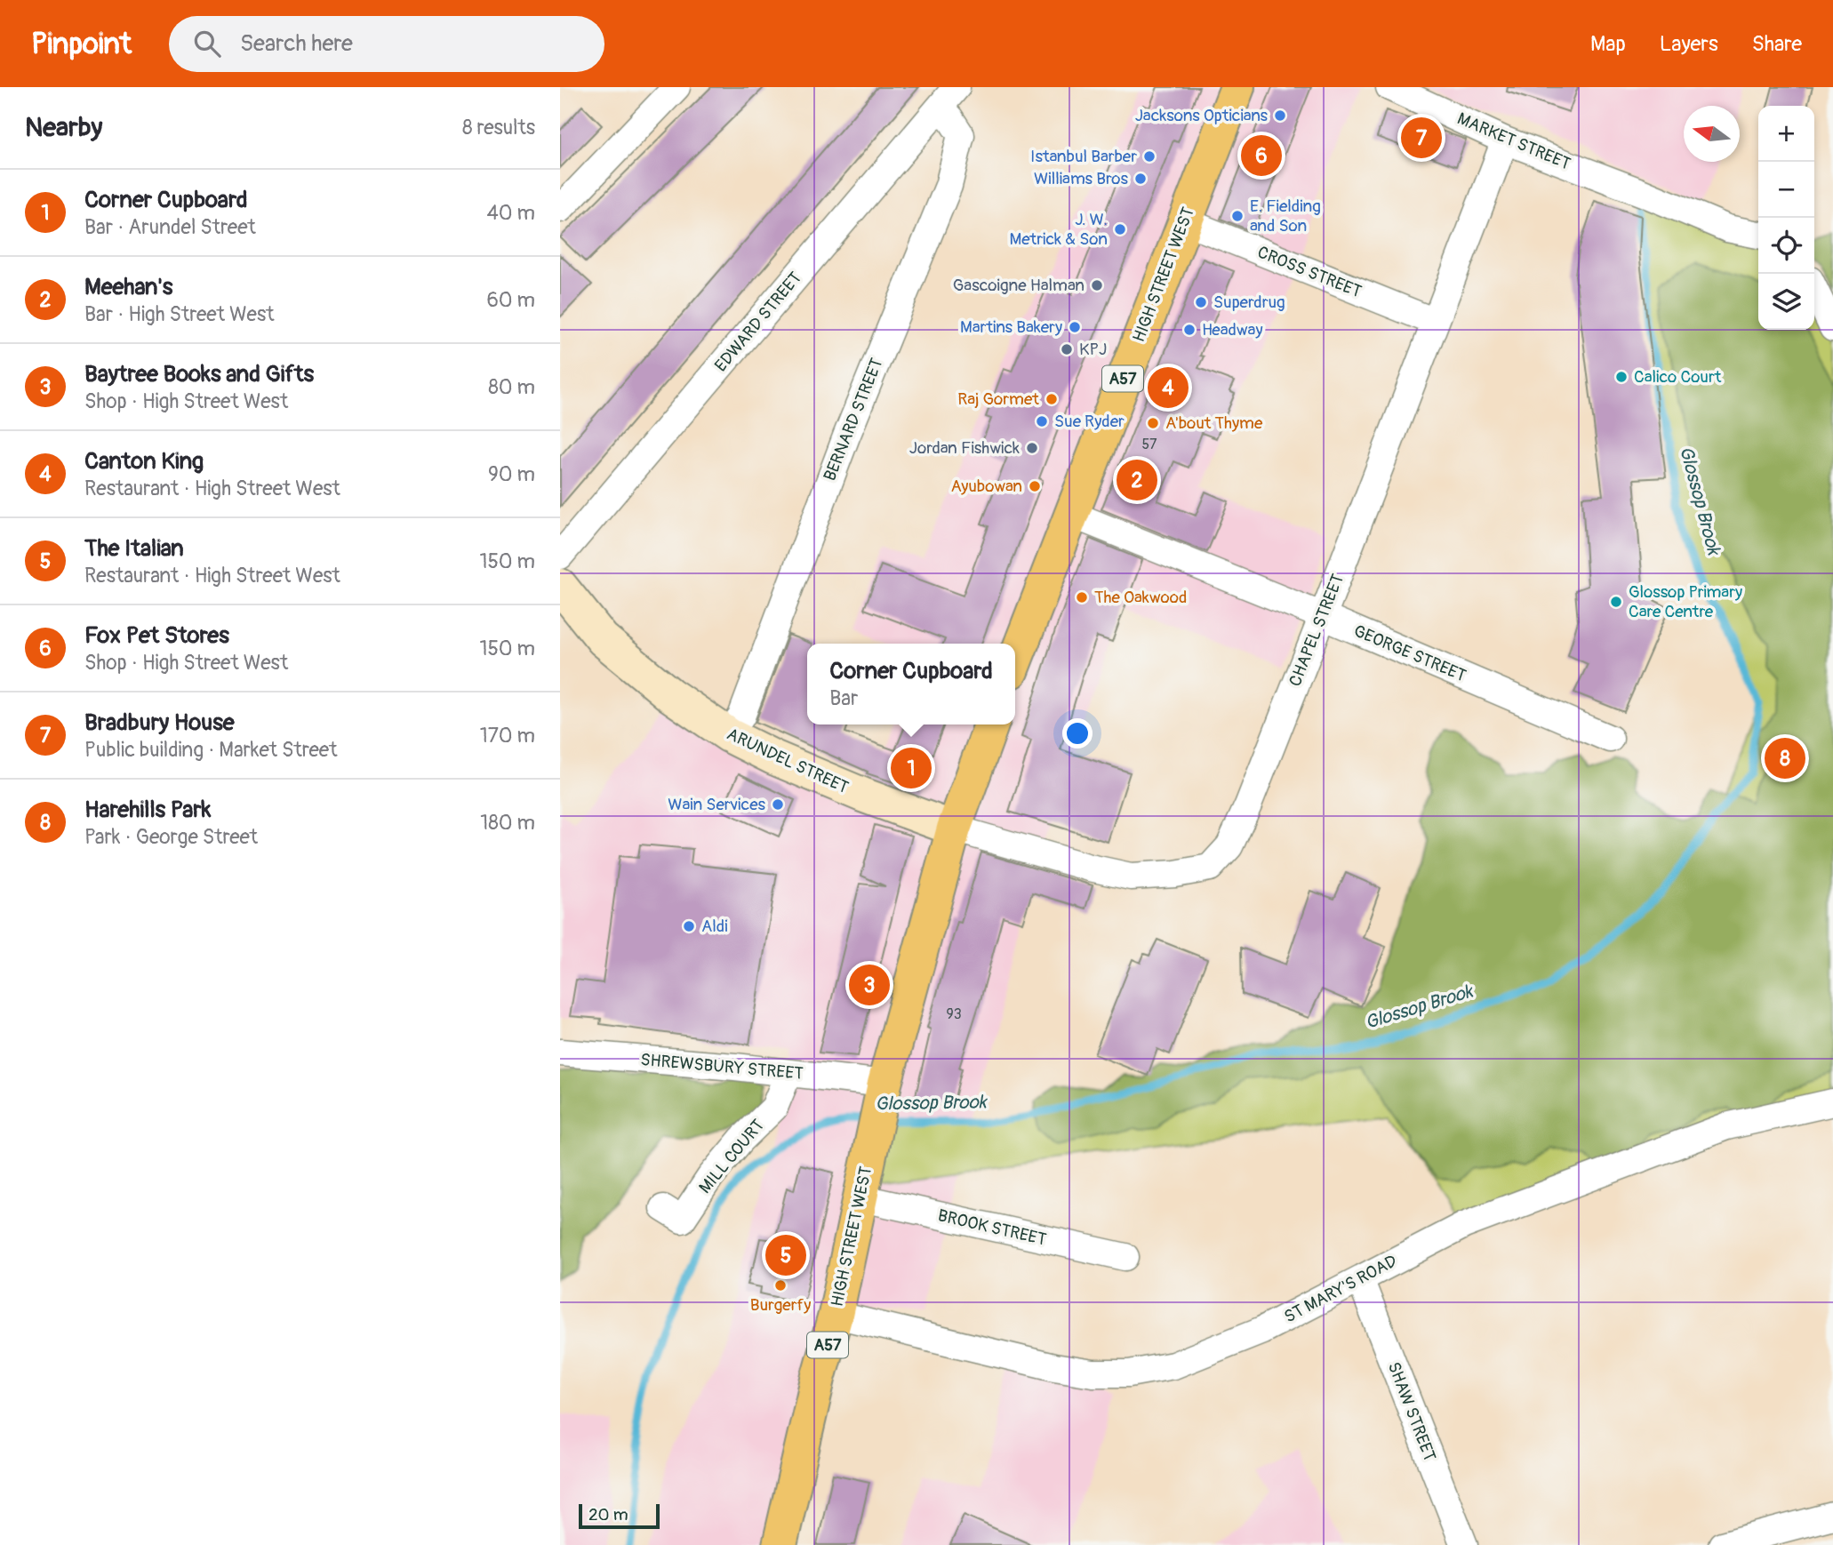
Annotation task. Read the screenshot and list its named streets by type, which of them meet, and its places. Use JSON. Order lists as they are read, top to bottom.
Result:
{
  "streets": {
    "main road": ["HIGH STREET WEST", "A57"],
    "street": [
      "MARKET STREET",
      "CROSS STREET",
      "EDWARD STREET",
      "BERNARD STREET",
      "CHAPEL STREET",
      "GEORGE STREET",
      "ARUNDEL STREET",
      "SHREWSBURY STREET",
      "MILL COURT",
      "BROOK STREET",
      "ST MARY'S ROAD",
      "SHAW STREET"
    ]
  },
  "crossings": [
    ["MARKET STREET", "CHAPEL STREET"],
    ["CROSS STREET", "HIGH STREET WEST"],
    ["CROSS STREET", "CHAPEL STREET"],
    ["HIGH STREET WEST", "A57"],
    ["HIGH STREET WEST", "GEORGE STREET"],
    ["HIGH STREET WEST", "SHREWSBURY STREET"],
    ["HIGH STREET WEST", "BROOK STREET"],
    ["HIGH STREET WEST", "ST MARY'S ROAD"],
    ["EDWARD STREET", "BERNARD STREET"],
    ["A57", "CHAPEL STREET"],
    ["A57", "ARUNDEL STREET"],
    ["A57", "SHREWSBURY STREET"],
    ["BERNARD STREET", "ARUNDEL STREET"],
    ["CHAPEL STREET", "GEORGE STREET"],
    ["CHAPEL STREET", "ARUNDEL STREET"],
    ["SHREWSBURY STREET", "MILL COURT"],
    ["ST MARY'S ROAD", "SHAW STREET"]
  ],
  "water": ["Glossop Brook"],
  "places": [
    "Jacksons Opticians",
    "Istanbul Barber",
    "Williams Bros",
    "E. Fielding and Son",
    "J. W. Metrick & Son",
    "Gascoigne Halman",
    "Superdrug",
    "Martins Bakery",
    "Headway",
    "KPJ",
    "Calico Court",
    "Raj Gormet",
    "Sue Ryder",
    "A'bout Thyme",
    "Jordan Fishwick",
    "Ayubowan",
    "The Oakwood",
    "Glossop Primary Care Centre",
    "Wain Services",
    "Aldi",
    "Burgerfy"
  ],
  "house_numbers": ["57", "93"],
  "scale_bar": "20 m",
  "north": "left",
  "page": {
    "header": "Pinpoint",
    "search": "Search here",
    "nav": ["Map", "Layers", "Share"],
    "heading": ["Nearby", "8 results"],
    "map_buttons": ["+", "−"],
    "pins": [
      "7",
      "6",
      "4",
      "2",
      "8",
      "1",
      "3",
      "5"
    ],
    "list": [
      {
        "mark": "1",
        "name": "Corner Cupboard",
        "note": "Bar · Arundel Street",
        "value": "40 m"
      },
      {
        "mark": "2",
        "name": "Meehan's",
        "note": "Bar · High Street West",
        "value": "60 m"
      },
      {
        "mark": "3",
        "name": "Baytree Books and Gifts",
        "note": "Shop · High Street West",
        "value": "80 m"
      },
      {
        "mark": "4",
        "name": "Canton King",
        "note": "Restaurant · High Street West",
        "value": "90 m"
      },
      {
        "mark": "5",
        "name": "The Italian",
        "note": "Restaurant · High Street West",
        "value": "150 m"
      },
      {
        "mark": "6",
        "name": "Fox Pet Stores",
        "note": "Shop · High Street West",
        "value": "150 m"
      },
      {
        "mark": "7",
        "name": "Bradbury House",
        "note": "Public building · Market Street",
        "value": "170 m"
      },
      {
        "mark": "8",
        "name": "Harehills Park",
        "note": "Park · George Street",
        "value": "180 m"
      }
    ],
    "popup": ["Corner Cupboard", "Bar"],
    "scale": "20 m"
  }
}
